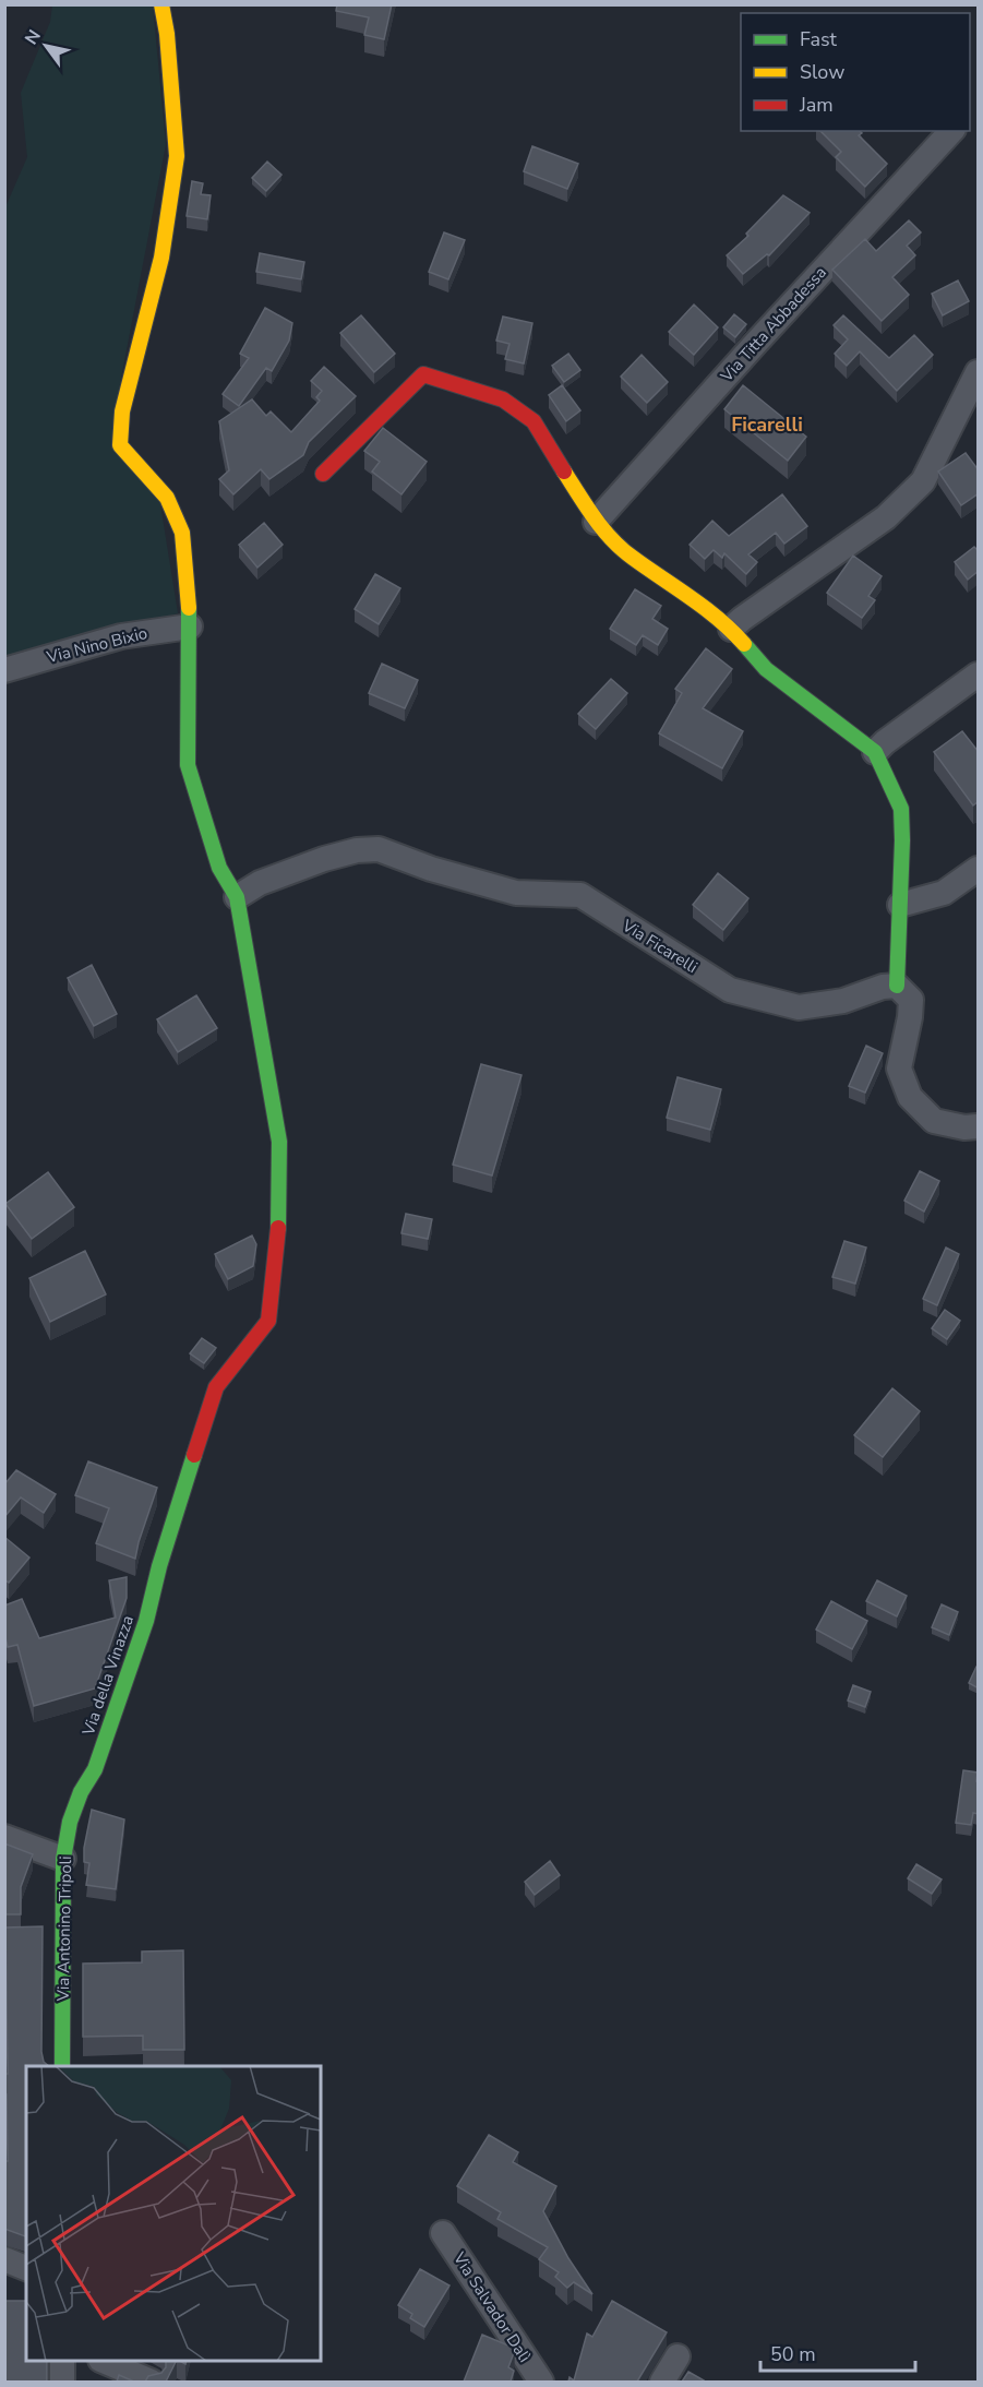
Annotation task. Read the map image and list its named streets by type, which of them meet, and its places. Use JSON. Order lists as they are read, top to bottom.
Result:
{
  "streets": {
    "street": [
      "Via Titta Abbadessa",
      "Via Nino Bixio",
      "Via Ficarelli",
      "Via della Vinazza",
      "Via Antonino Tripoli",
      "Via Salvador Dalì"
    ]
  },
  "crossings": [
    ["Via Ficarelli", "Via della Vinazza"],
    ["Via della Vinazza", "Via Antonino Tripoli"]
  ],
  "districts": ["Ficarelli"],
  "legend": ["Fast", "Slow", "Jam"],
  "scale_bar": "50 m",
  "north": "top left"
}
